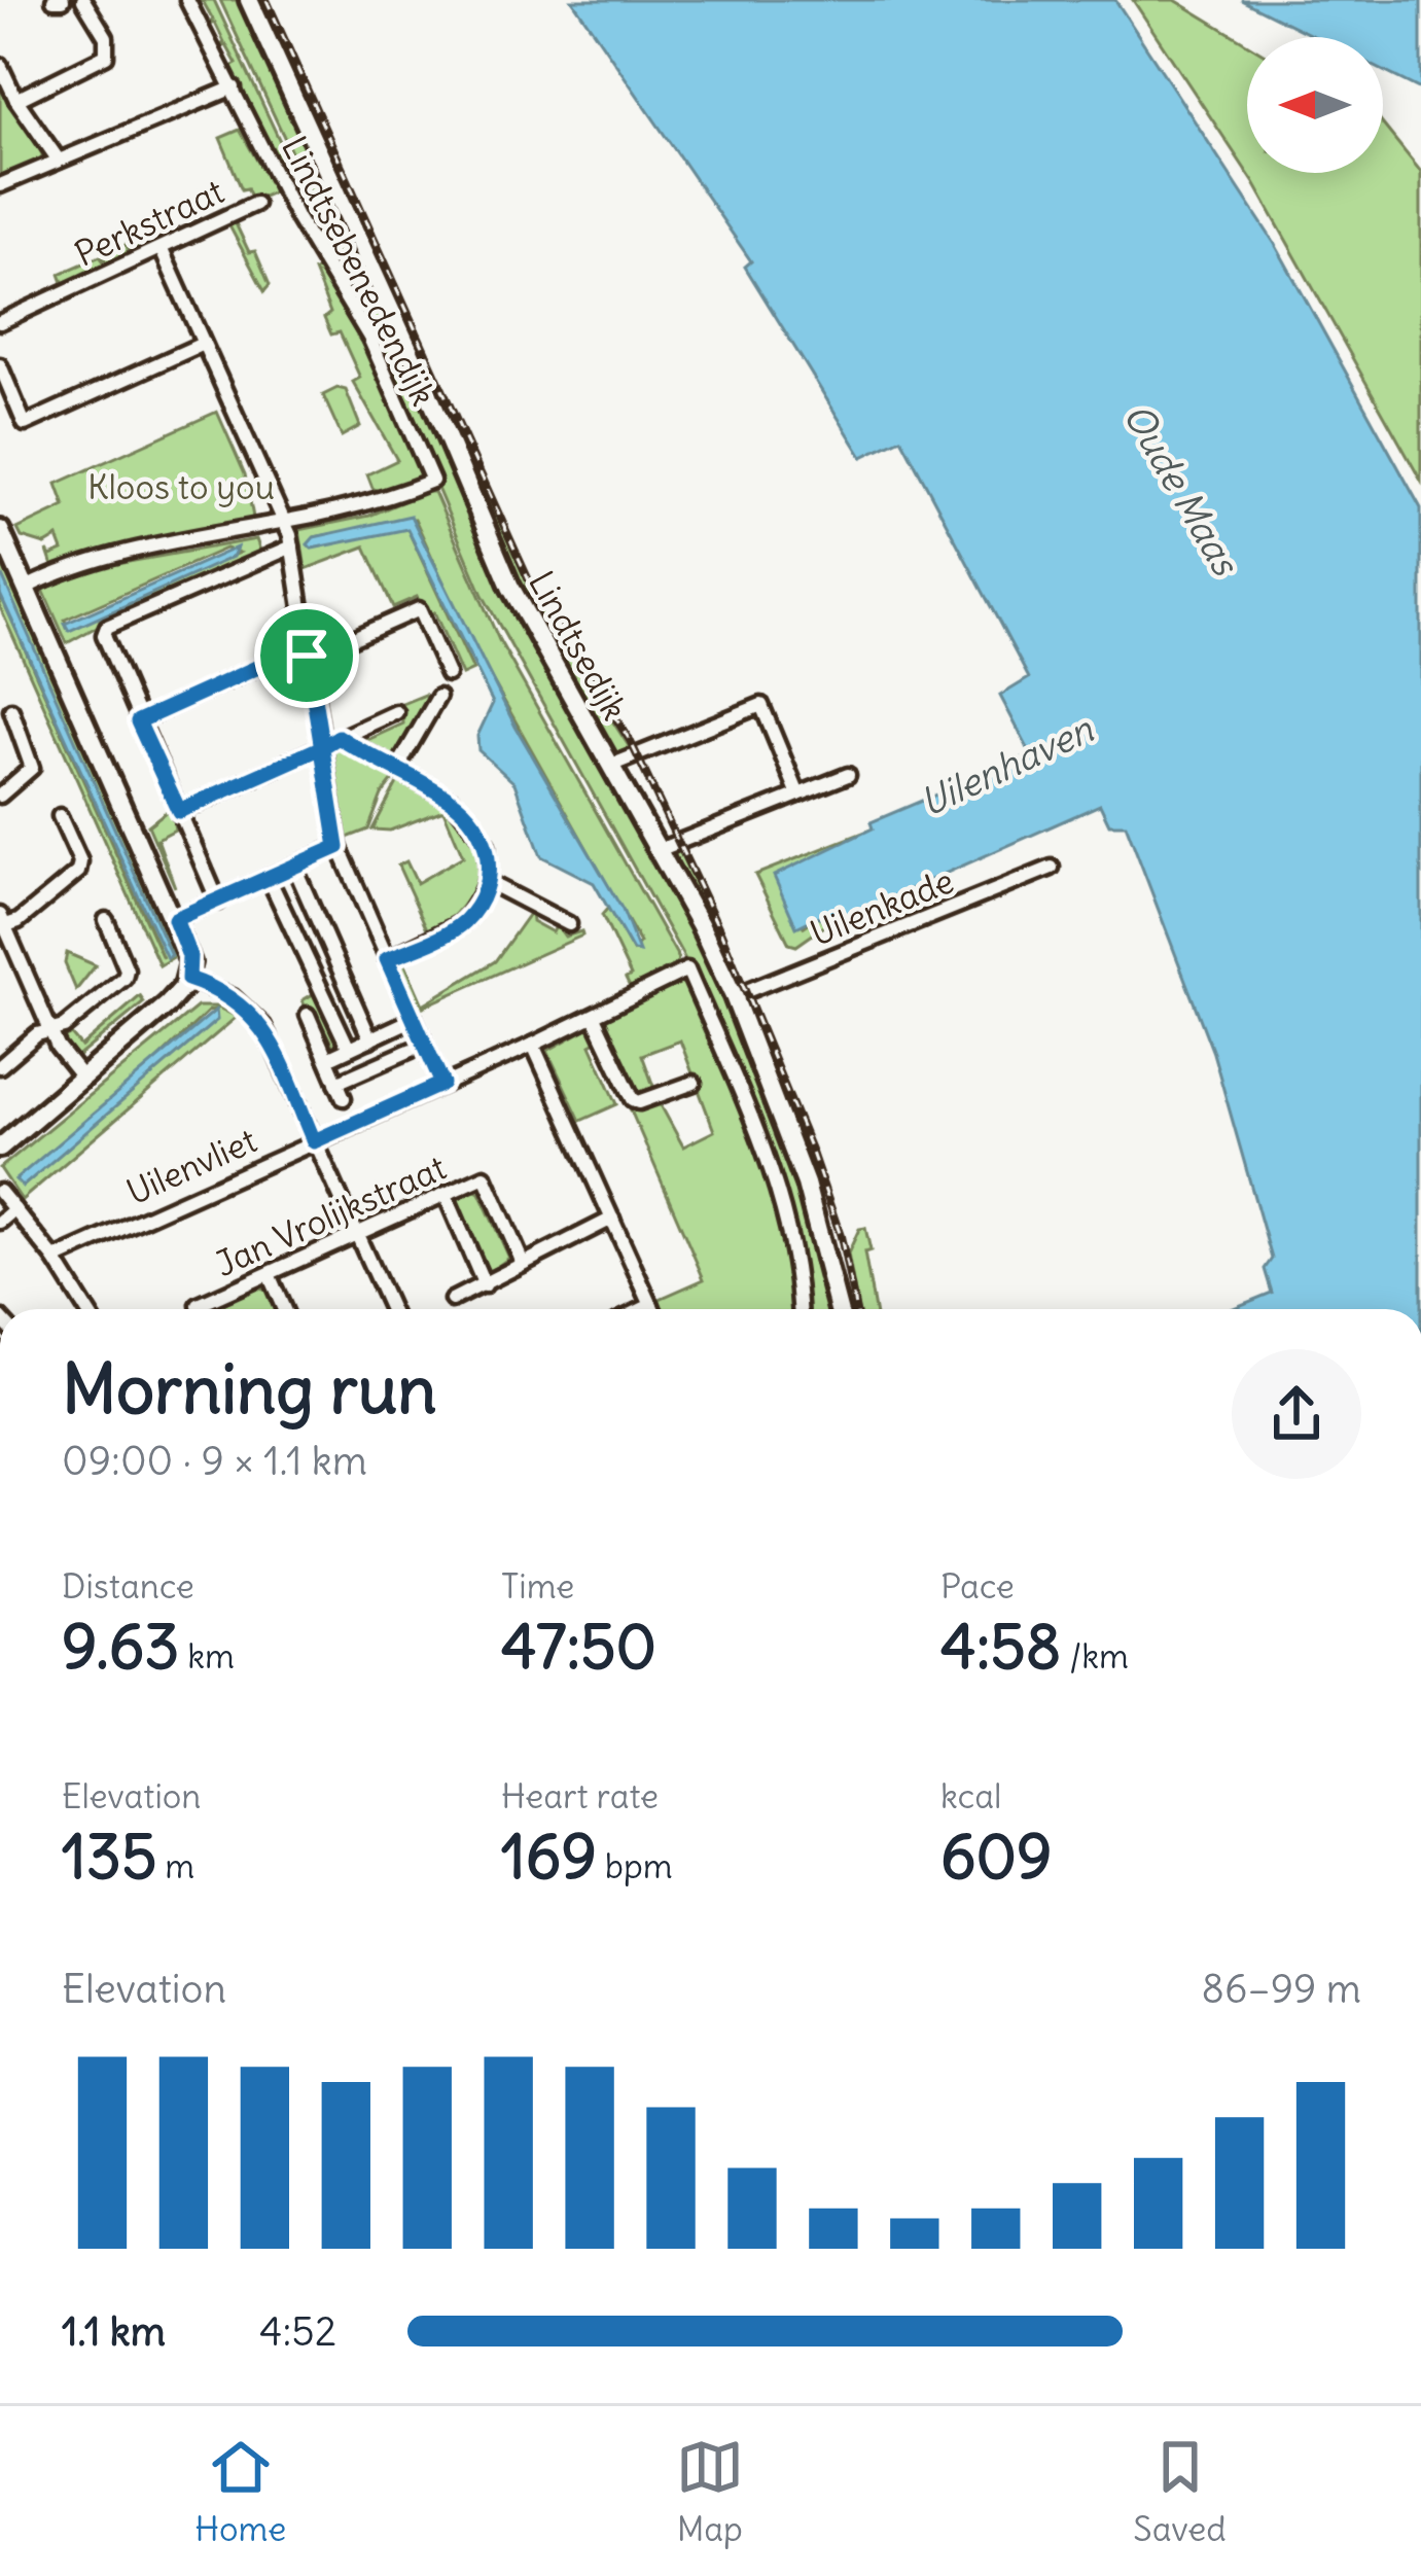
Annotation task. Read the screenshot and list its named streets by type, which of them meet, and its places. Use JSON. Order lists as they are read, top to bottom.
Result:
{
  "streets": {
    "main road": ["Lindtsedijk"],
    "street": [
      "Perkstraat",
      "Lindtsebenedendijk",
      "Uilenkade",
      "Uilenvliet",
      "Jan Vrolijkstraat"
    ]
  },
  "crossings": [
    ["Lindtsedijk", "Uilenkade"]
  ],
  "water": ["Oude Maas", "Uilenhaven"],
  "parks": ["Kloos to you"],
  "north": "left",
  "page": {
    "heading": ["Morning run", "09:00 · 9 × 1.1 km"],
    "stats": [
      ["Distance", "9.63 km"],
      ["Time", "47:50"],
      ["Pace", "4:58 /km"],
      ["Elevation", "135 m"],
      ["Heart rate", "169 bpm"],
      ["kcal", "609"]
    ],
    "chart": ["Elevation", "86–99 m"],
    "list": [
      {
        "name": "1.1 km",
        "note": "4:52"
      }
    ],
    "tabs": ["Home", "Map", "Saved"]
  }
}
